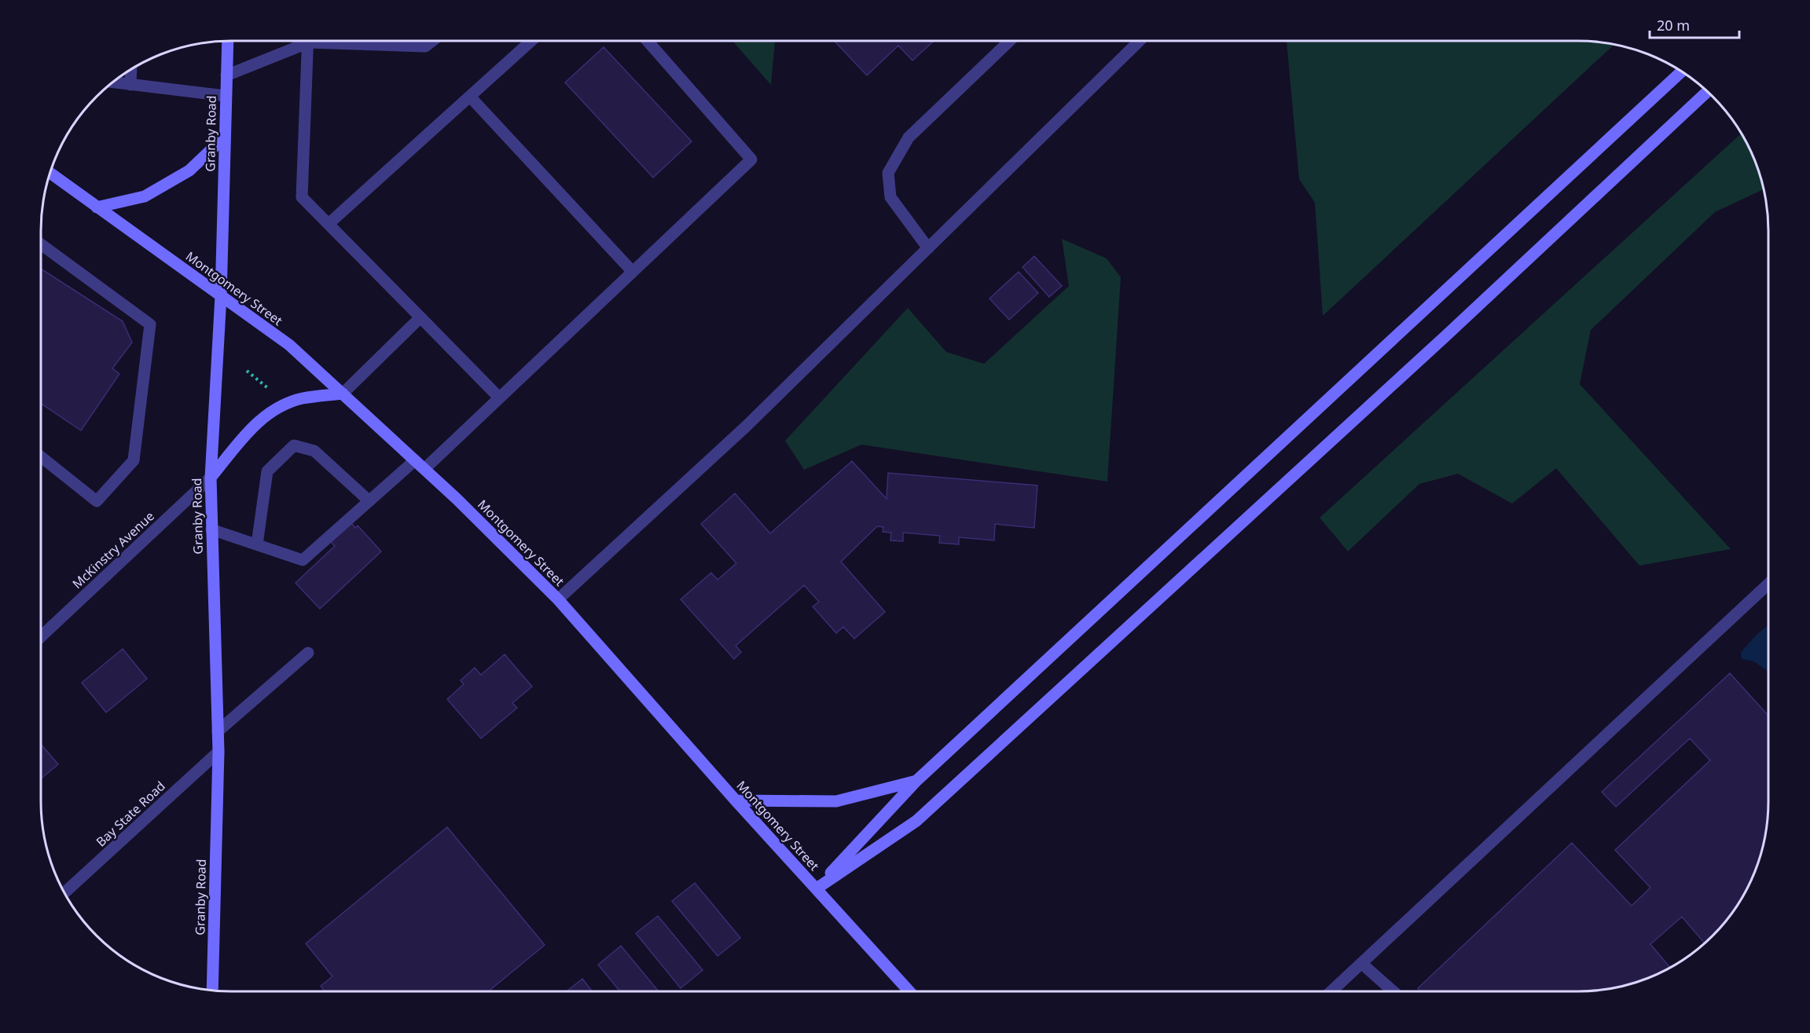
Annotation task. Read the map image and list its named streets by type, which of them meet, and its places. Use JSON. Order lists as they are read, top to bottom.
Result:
{
  "streets": {
    "main road": ["Granby Road", "Montgomery Street"],
    "street": ["McKinstry Avenue", "Bay State Road"]
  },
  "crossings": [
    ["Granby Road", "Montgomery Street"],
    ["Granby Road", "McKinstry Avenue"],
    ["Granby Road", "Bay State Road"]
  ],
  "scale_bar": "20 m"
}
